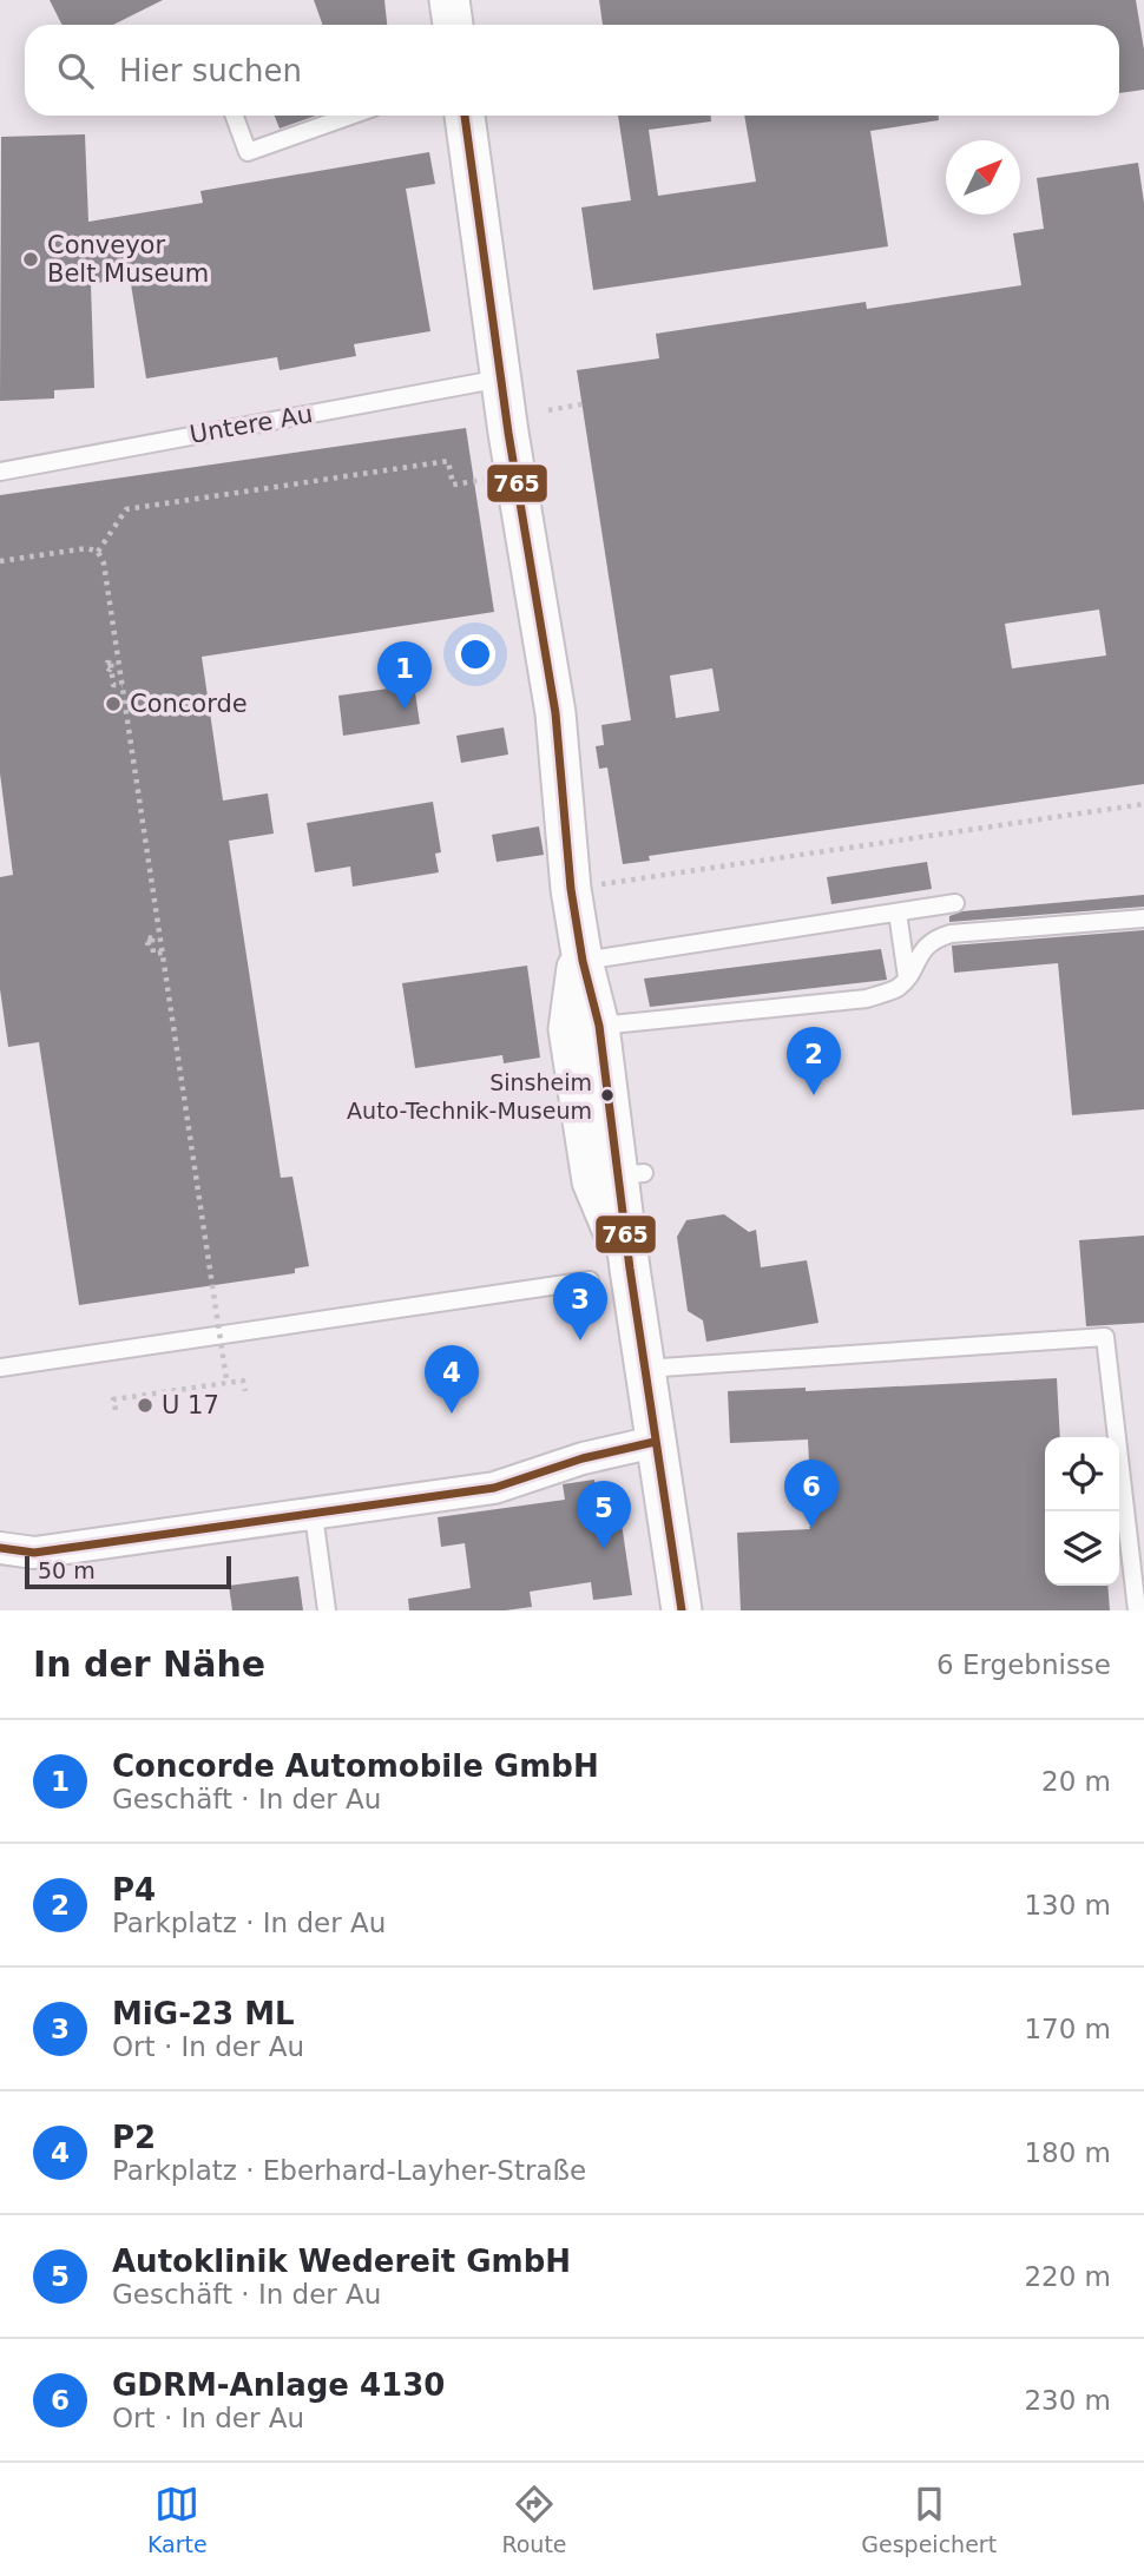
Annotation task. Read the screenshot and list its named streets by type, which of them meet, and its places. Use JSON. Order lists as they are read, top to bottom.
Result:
{
  "streets": {
    "lane": ["Untere Au"]
  },
  "places": [
    "Conveyor Belt Museum",
    "Concorde",
    "Sinsheim Auto-Technik-Museum",
    "U 17"
  ],
  "lines": ["transit line 765"],
  "scale_bar": "50 m",
  "north": "top right",
  "page": {
    "search": "Hier suchen",
    "pins": [
      "1",
      "2",
      "3",
      "4",
      "6",
      "5"
    ],
    "scale": "50 m",
    "heading": ["In der Nähe", "6 Ergebnisse"],
    "list": [
      {
        "mark": "1",
        "name": "Concorde Automobile GmbH",
        "note": "Geschäft · In der Au",
        "value": "20 m"
      },
      {
        "mark": "2",
        "name": "P4",
        "note": "Parkplatz · In der Au",
        "value": "130 m"
      },
      {
        "mark": "3",
        "name": "MiG-23 ML",
        "note": "Ort · In der Au",
        "value": "170 m"
      },
      {
        "mark": "4",
        "name": "P2",
        "note": "Parkplatz · Eberhard-Layher-Straße",
        "value": "180 m"
      },
      {
        "mark": "5",
        "name": "Autoklinik Wedereit GmbH",
        "note": "Geschäft · In der Au",
        "value": "220 m"
      },
      {
        "mark": "6",
        "name": "GDRM-Anlage 4130",
        "note": "Ort · In der Au",
        "value": "230 m"
      }
    ],
    "nav": ["Karte", "Route", "Gespeichert"]
  }
}
